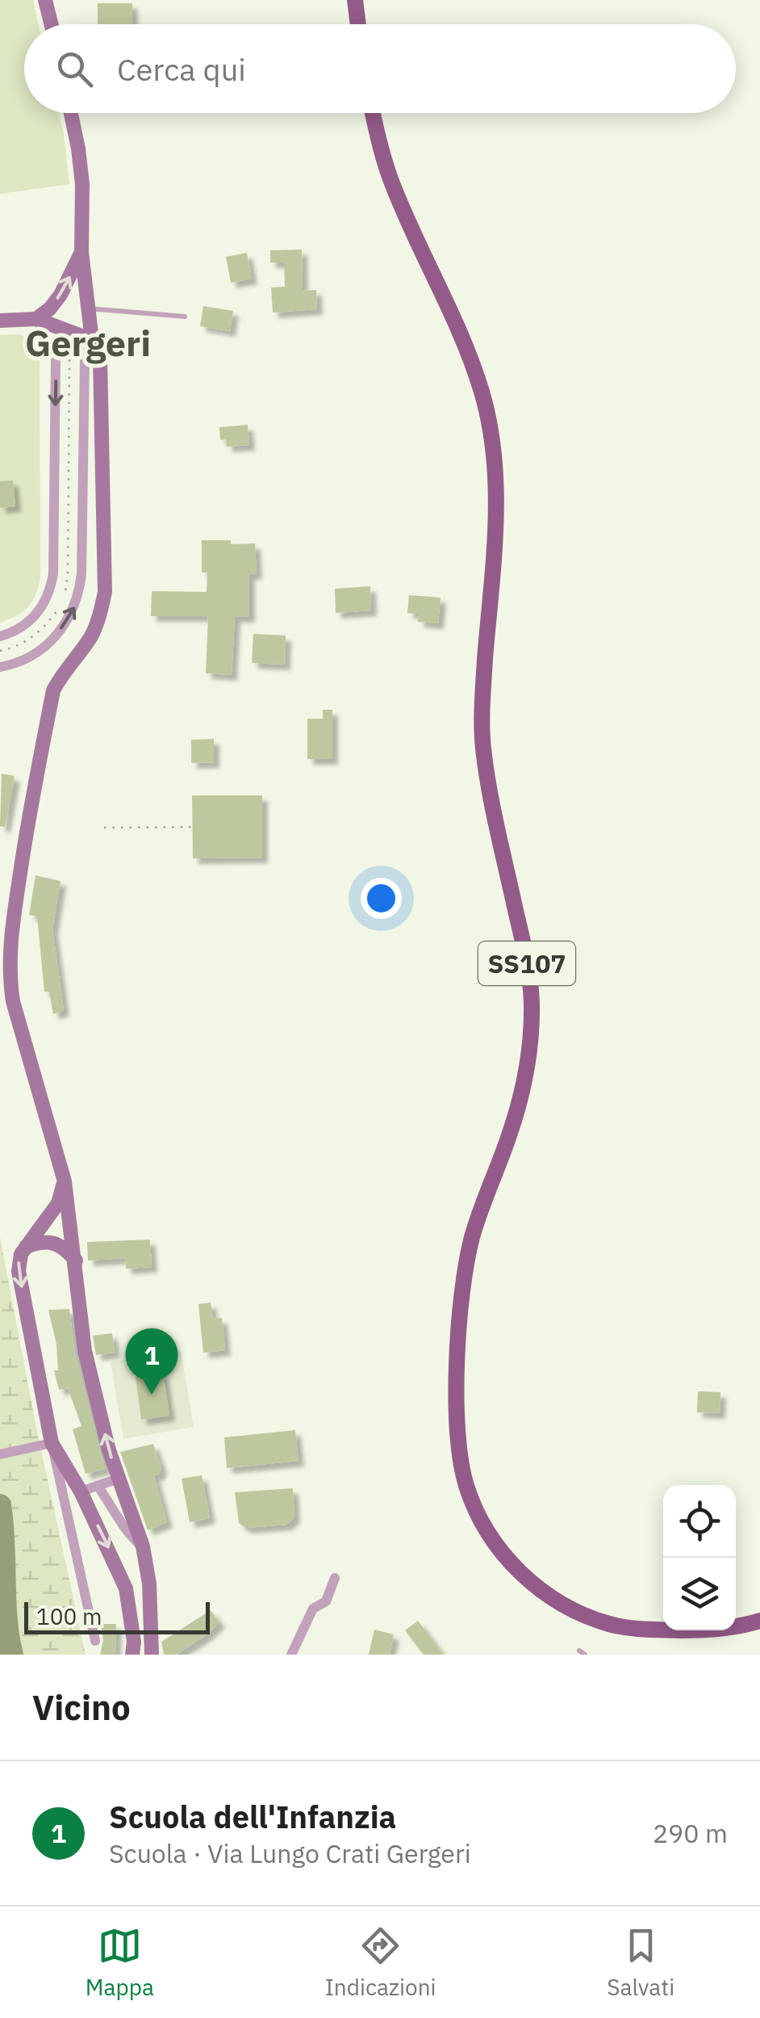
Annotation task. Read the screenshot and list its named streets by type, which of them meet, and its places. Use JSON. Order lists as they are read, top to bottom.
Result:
{
  "streets": {
    "main road": ["SS107"]
  },
  "districts": ["Gergeri"],
  "scale_bar": "100 m",
  "page": {
    "search": "Cerca qui",
    "pins": "1",
    "scale": "100 m",
    "heading": "Vicino",
    "list": [
      {
        "mark": "1",
        "name": "Scuola dell'Infanzia",
        "note": "Scuola · Via Lungo Crati Gergeri",
        "value": "290 m"
      }
    ],
    "nav": ["Mappa", "Indicazioni", "Salvati"]
  }
}
